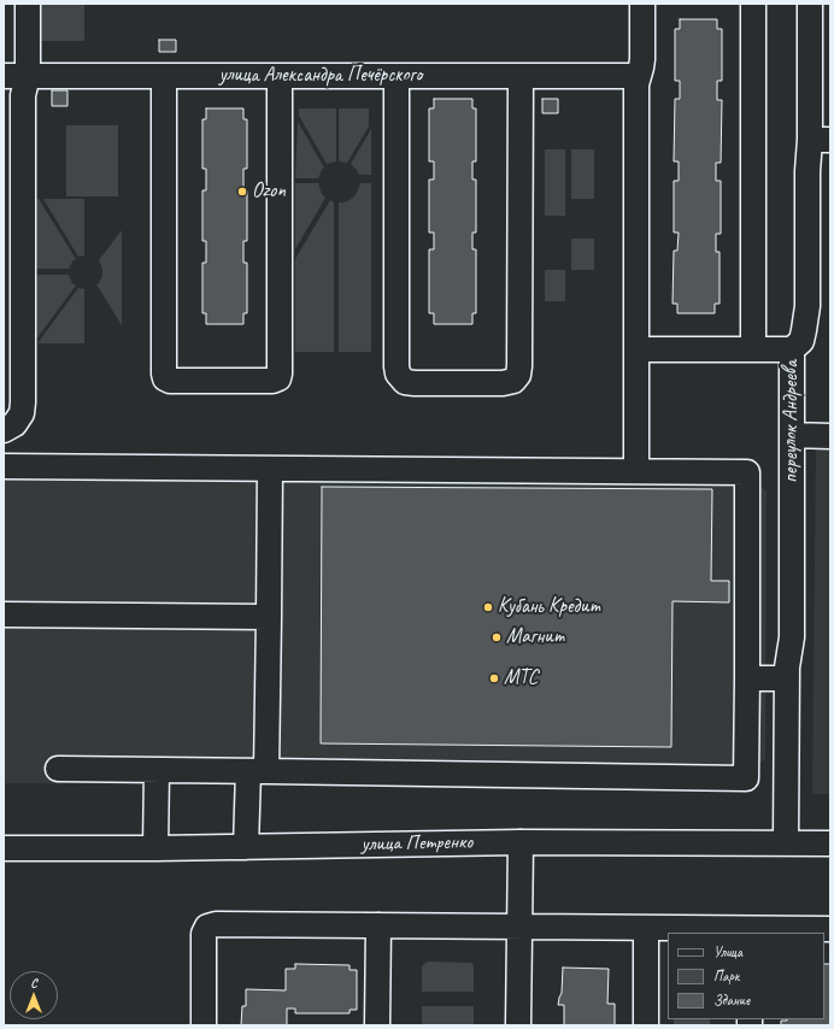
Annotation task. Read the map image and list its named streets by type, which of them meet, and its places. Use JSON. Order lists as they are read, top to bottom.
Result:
{
  "streets": {
    "street": ["улица Александра Печёрского", "переулок Андреева", "улица Петренко"]
  },
  "crossings": [
    ["переулок Андреева", "улица Петренко"]
  ],
  "places": [
    "Ozon",
    "Кубань Кредит",
    "Магнит",
    "МТС"
  ],
  "legend": ["Улица", "Парк", "Здание"],
  "north": "top"
}
